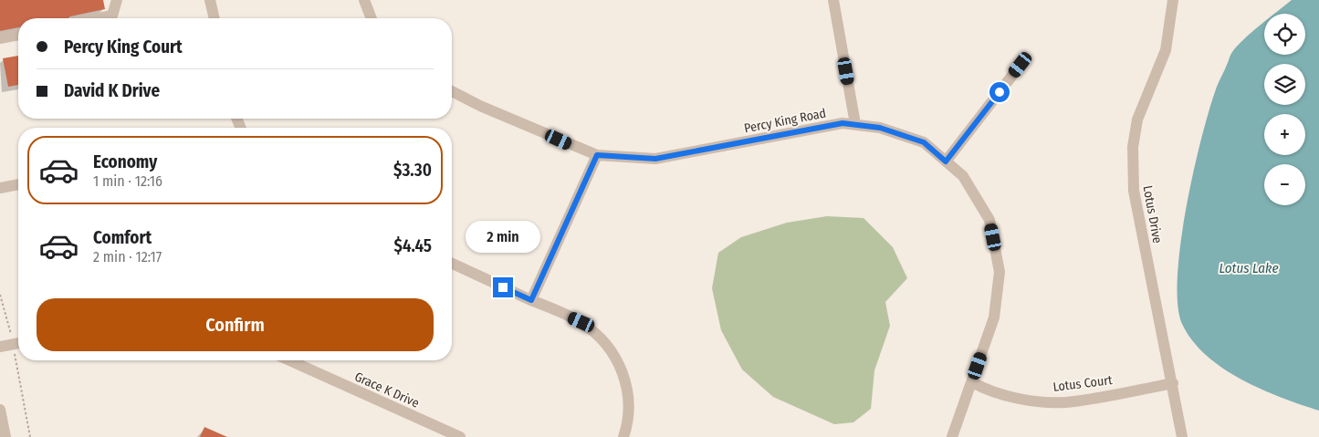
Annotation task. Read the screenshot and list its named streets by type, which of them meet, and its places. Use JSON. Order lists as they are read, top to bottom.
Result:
{
  "streets": {
    "street": [
      "Percy King Road",
      "Lotus Drive",
      "Lotus Court",
      "Grace K Drive"
    ]
  },
  "crossings": [
    ["Percy King Road", "Lotus Court"],
    ["Lotus Drive", "Lotus Court"]
  ],
  "water": ["Lotus Lake"],
  "page": {
    "map_buttons": ["+", "−"],
    "banner": ["Percy King Court", "David K Drive"],
    "list": [
      {
        "name": "Economy",
        "note": "1 min · 12:16",
        "value": "$3.30"
      },
      {
        "name": "Comfort",
        "note": "2 min · 12:17",
        "value": "$4.45"
      }
    ],
    "bubble": "2 min",
    "buttons": "Confirm"
  }
}
